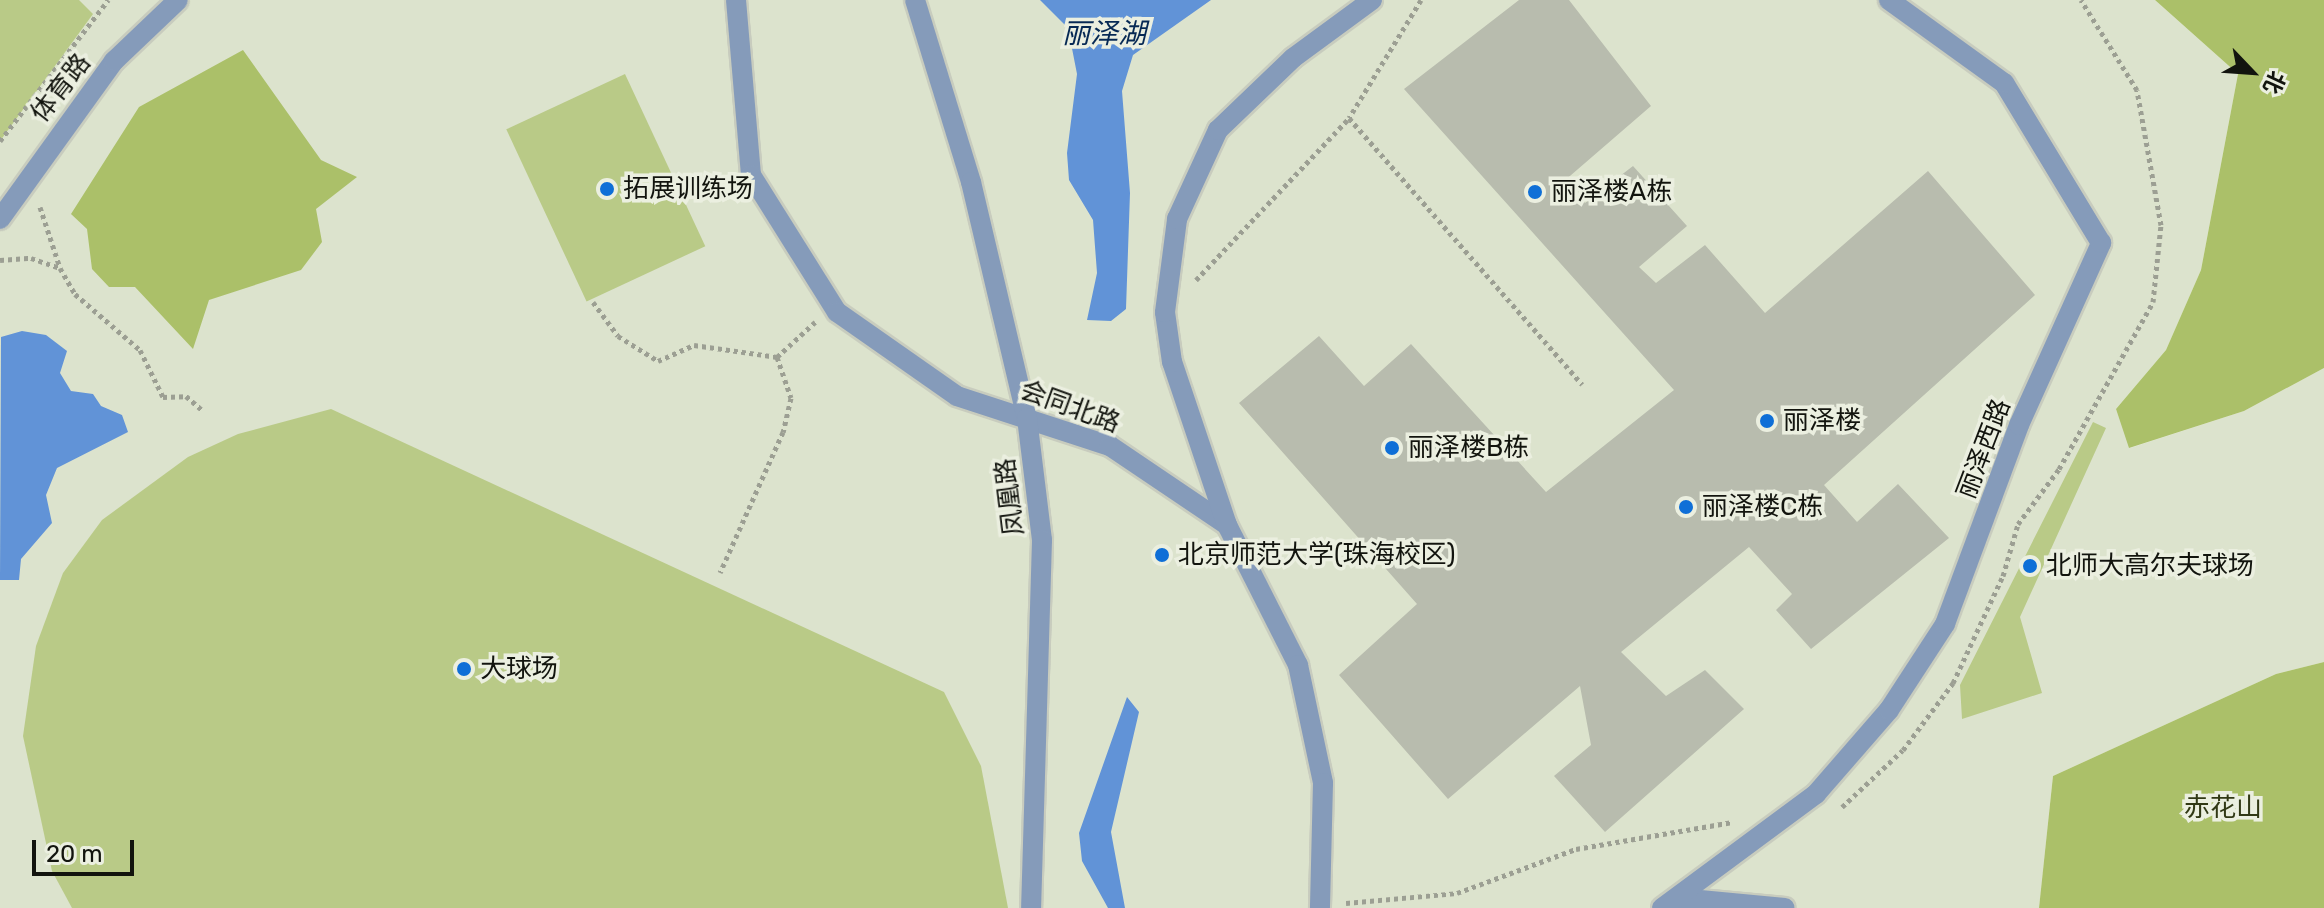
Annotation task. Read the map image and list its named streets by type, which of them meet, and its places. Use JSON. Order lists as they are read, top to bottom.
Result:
{
  "streets": {
    "street": [
      "体育路",
      "会同北路",
      "丽泽西路",
      "凤凰路"
    ]
  },
  "crossings": [
    ["会同北路", "凤凰路"]
  ],
  "water": ["丽泽湖"],
  "parks": ["赤花山"],
  "places": [
    "拓展训练场",
    "丽泽楼A栋",
    "丽泽楼",
    "丽泽楼B栋",
    "丽泽楼C栋",
    "北京师范大学(珠海校区)",
    "北师大高尔夫球场",
    "大球场"
  ],
  "scale_bar": "20 m",
  "north": "bottom right"
}
